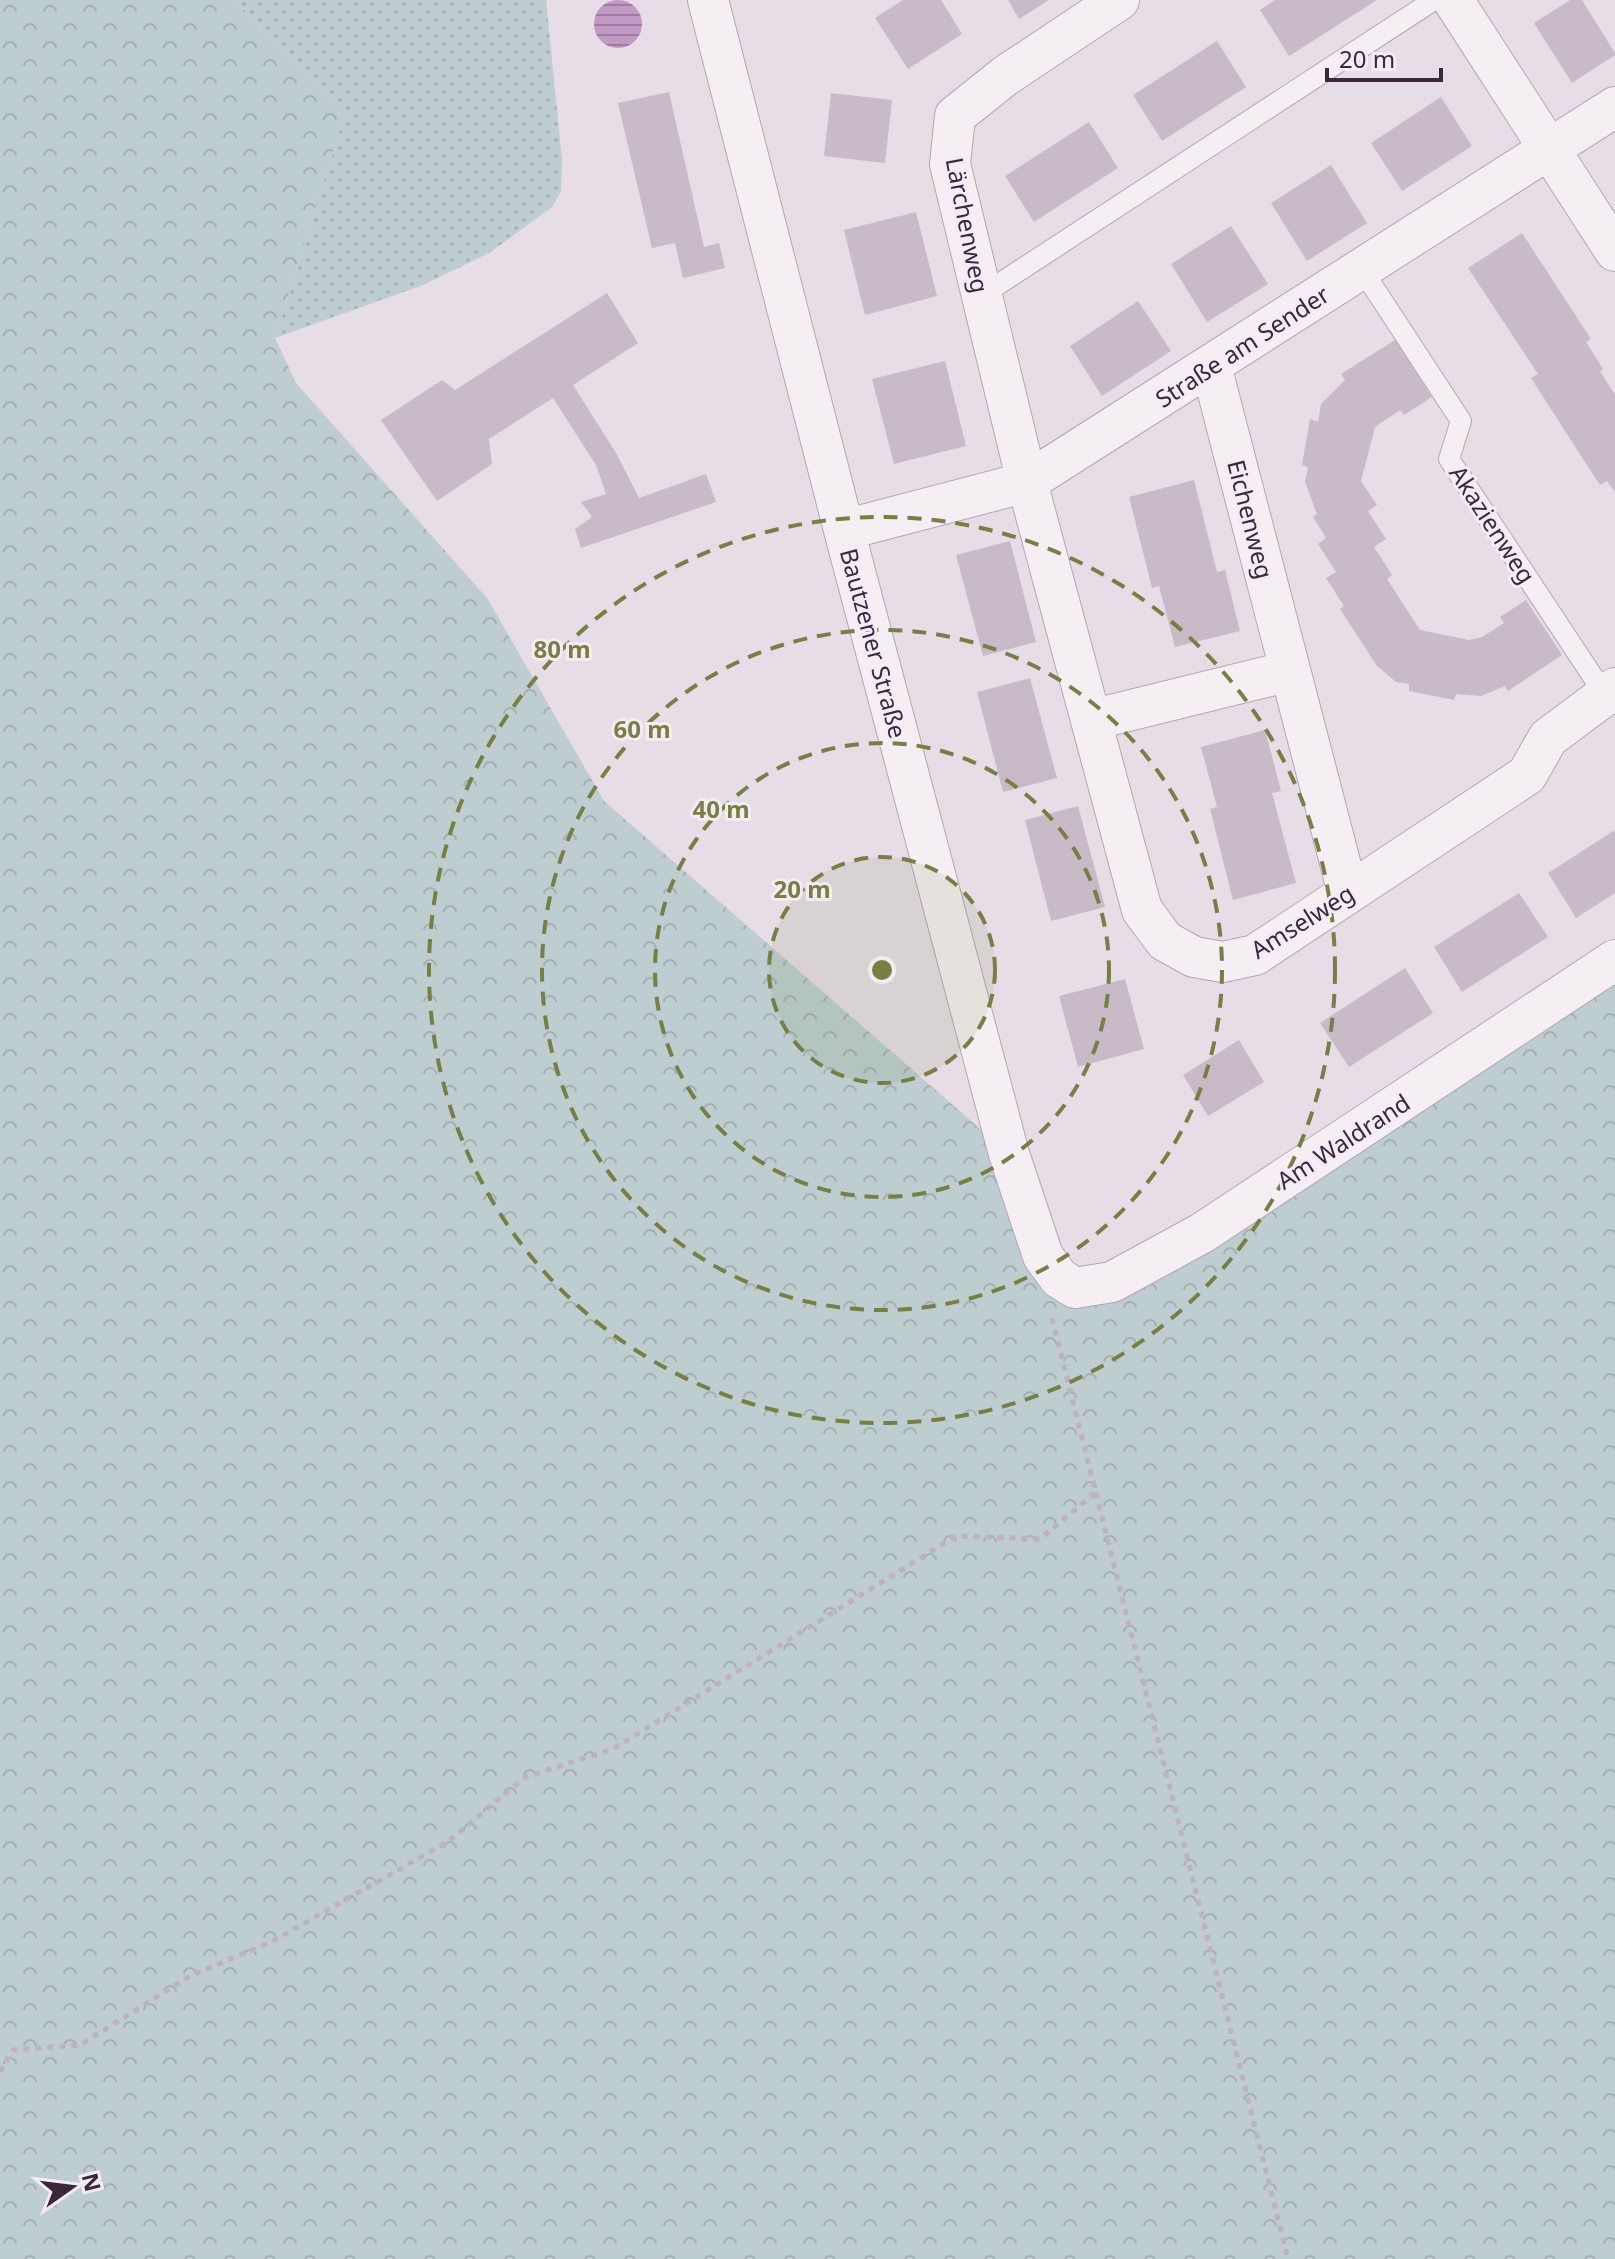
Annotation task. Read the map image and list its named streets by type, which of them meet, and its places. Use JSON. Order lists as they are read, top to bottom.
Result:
{
  "streets": {
    "street": [
      "Lärchenweg",
      "Straße am Sender",
      "Eichenweg",
      "Bautzener Straße",
      "Amselweg",
      "Am Waldrand"
    ],
    "lane": ["Akazienweg"]
  },
  "crossings": [
    ["Lärchenweg", "Straße am Sender"],
    ["Lärchenweg", "Amselweg"],
    ["Straße am Sender", "Eichenweg"],
    ["Straße am Sender", "Akazienweg"],
    ["Straße am Sender", "Bautzener Straße"],
    ["Straße am Sender", "Amselweg"],
    ["Eichenweg", "Amselweg"],
    ["Akazienweg", "Amselweg"],
    ["Bautzener Straße", "Am Waldrand"]
  ],
  "scale_bar": "20 m",
  "north": "right",
  "rings": [
    "80 m",
    "60 m",
    "40 m",
    "20 m"
  ]
}
